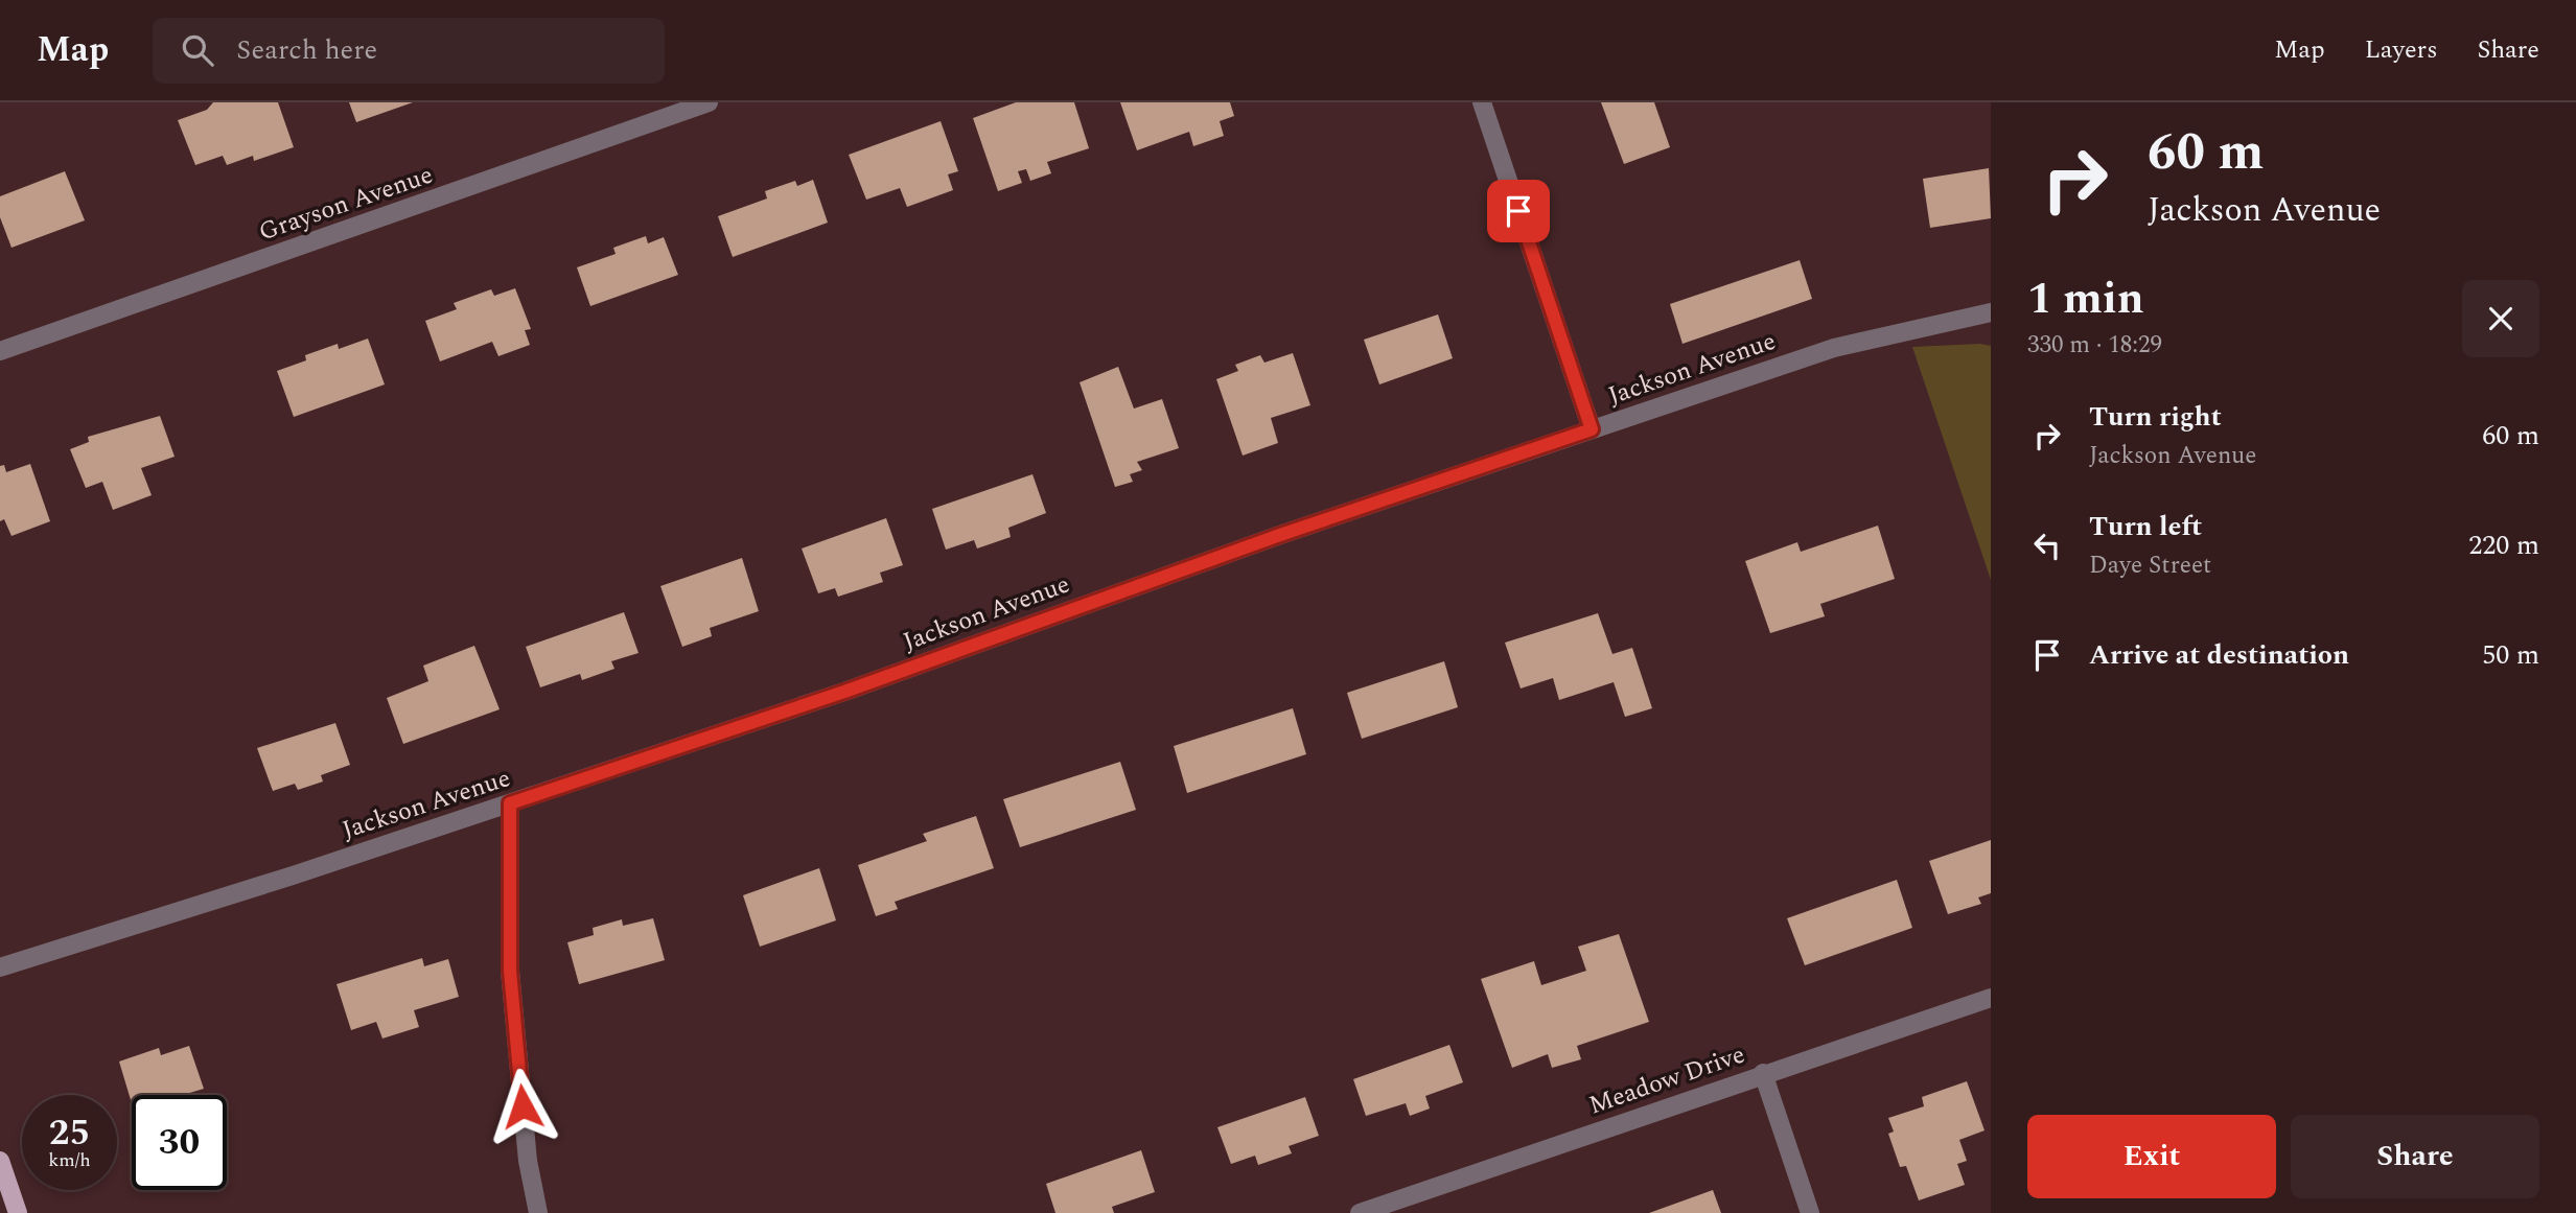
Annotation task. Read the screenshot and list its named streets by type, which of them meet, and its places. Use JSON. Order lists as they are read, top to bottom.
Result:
{
  "streets": {
    "street": ["Grayson Avenue", "Jackson Avenue", "Meadow Drive"]
  },
  "page": {
    "header": "Map",
    "search": "Search here",
    "nav": ["Map", "Layers", "Share"],
    "turn": ["60 m", "Jackson Avenue"],
    "heading": ["1 min", "330 m · 18:29"],
    "list": [
      {
        "name": "Turn right",
        "note": "Jackson Avenue",
        "value": "60 m"
      },
      {
        "name": "Turn left",
        "note": "Daye Street",
        "value": "220 m"
      },
      {
        "name": "Arrive at destination",
        "value": "50 m"
      }
    ],
    "speed": "25 km/h",
    "limit": "30",
    "buttons": ["Exit", "Share"]
  }
}
